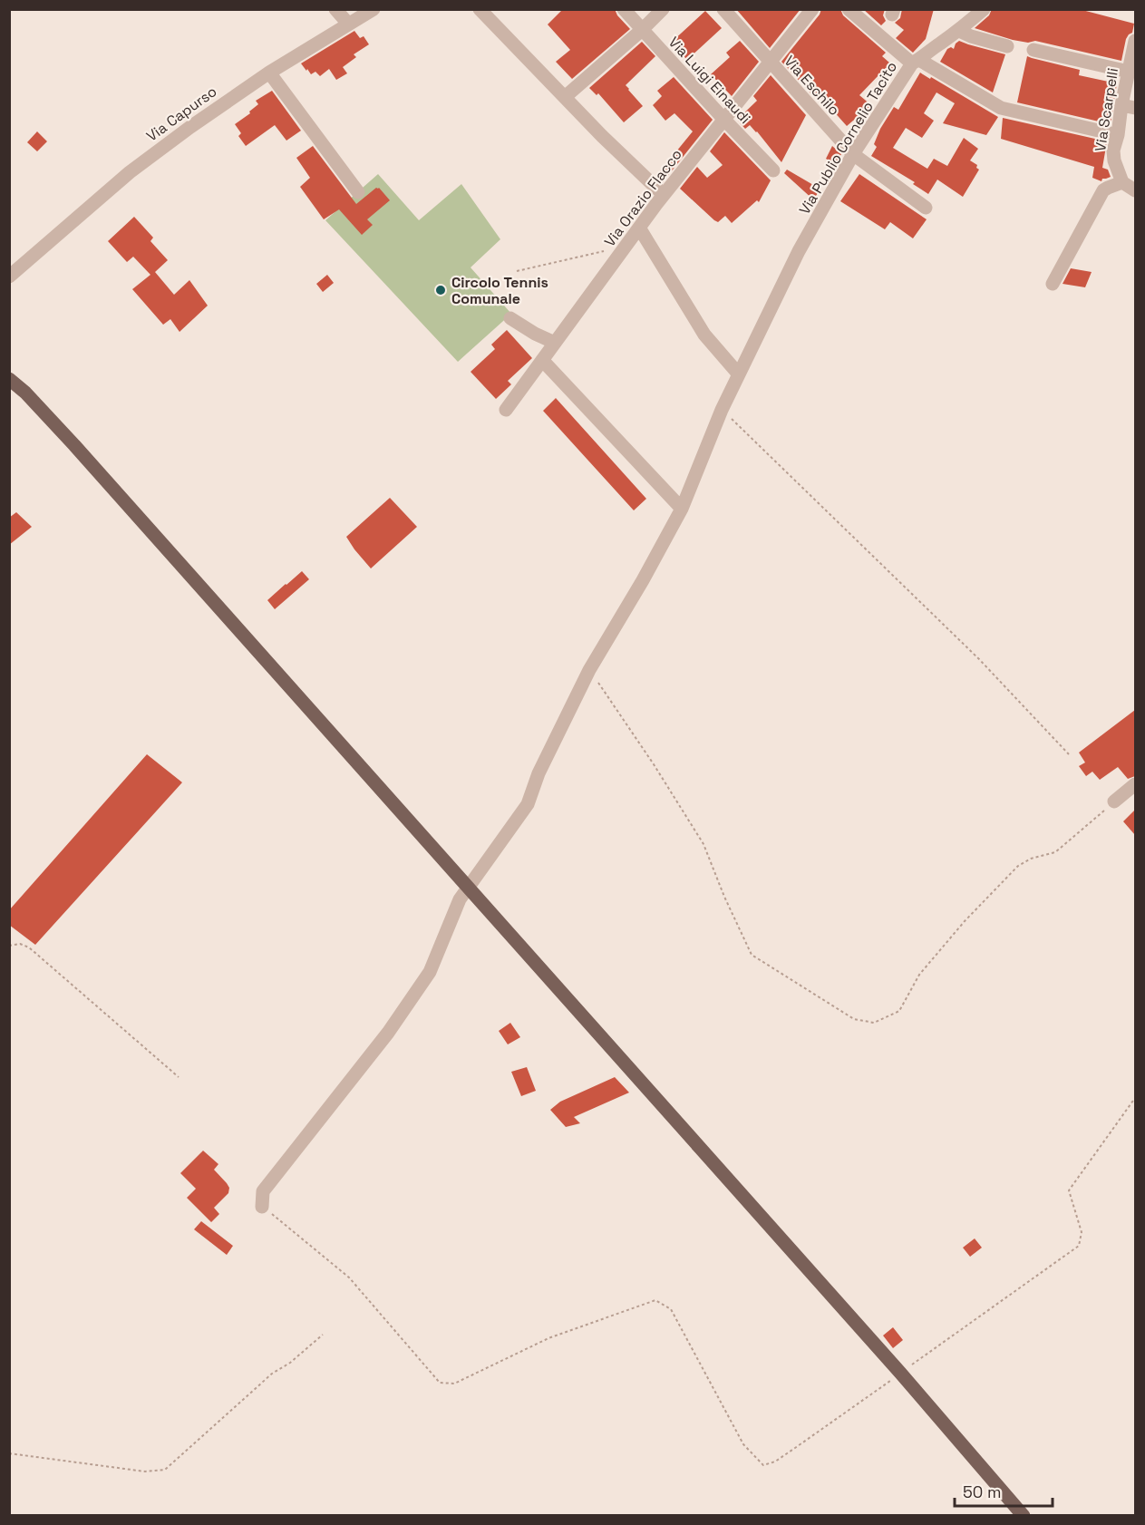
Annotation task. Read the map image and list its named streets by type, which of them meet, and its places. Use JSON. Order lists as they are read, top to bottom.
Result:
{
  "streets": {
    "street": [
      "Via Luigi Einaudi",
      "Via Eschilo",
      "Via Scarpelli",
      "Via Capurso",
      "Via Publio Cornelio Tacito",
      "Via Orazio Flacco"
    ]
  },
  "crossings": [
    ["Via Luigi Einaudi", "Via Orazio Flacco"],
    ["Via Eschilo", "Via Publio Cornelio Tacito"],
    ["Via Eschilo", "Via Orazio Flacco"]
  ],
  "places": ["Circolo Tennis Comunale"],
  "scale_bar": "50 m"
}
